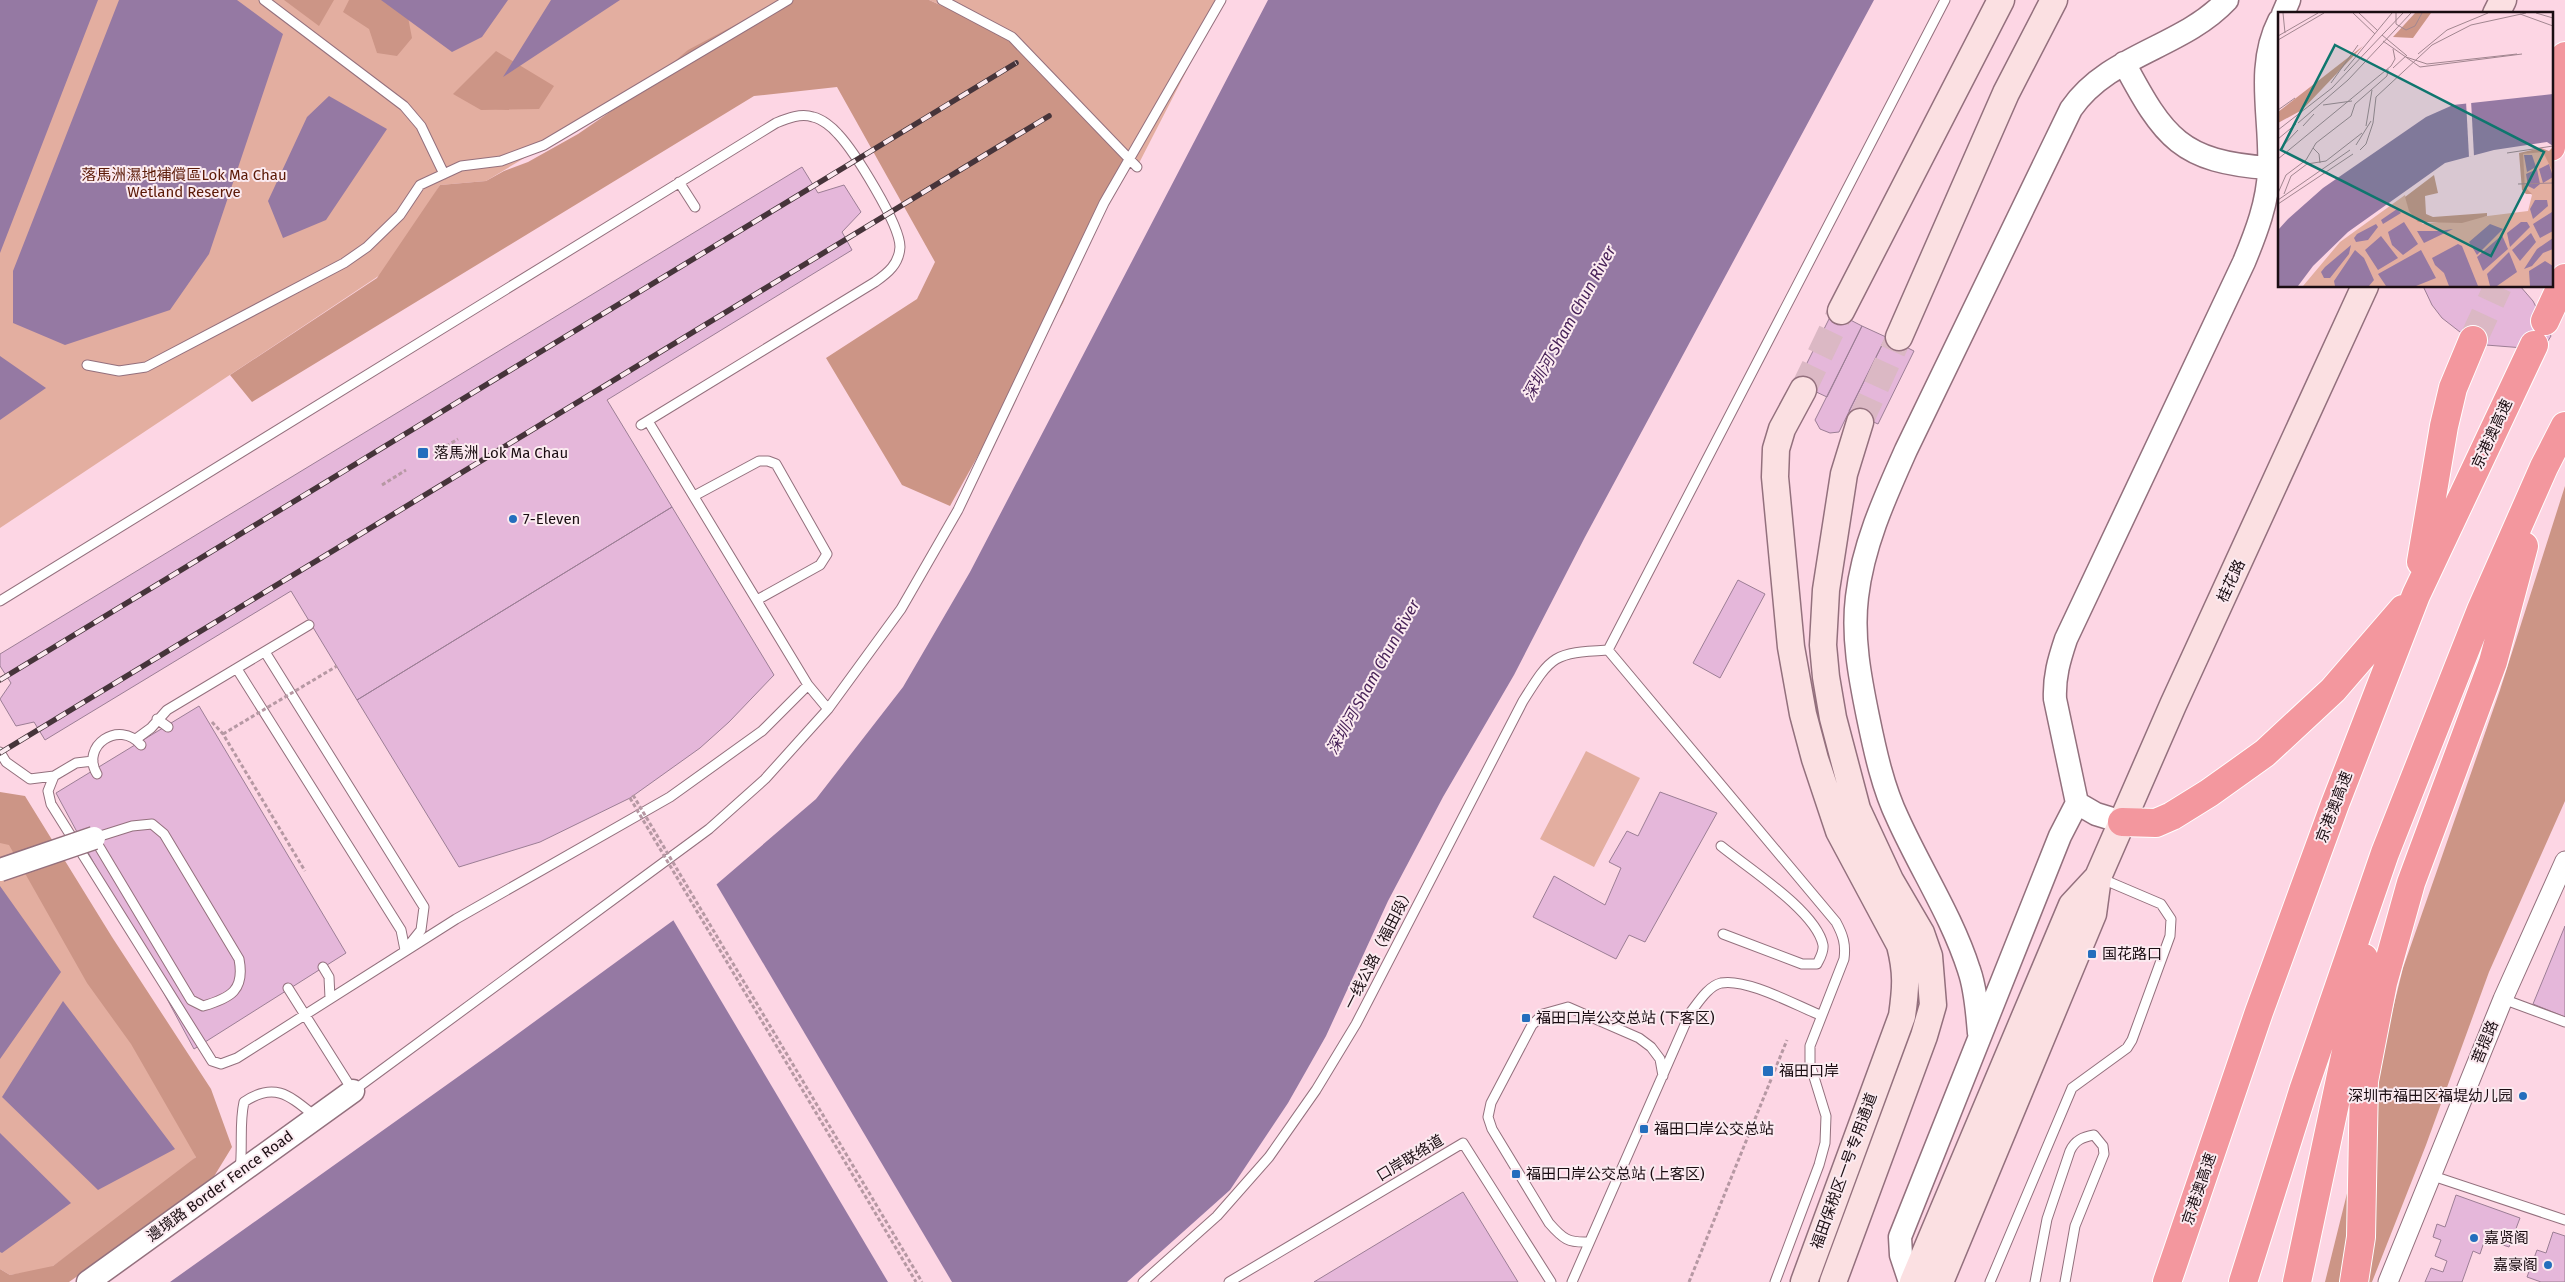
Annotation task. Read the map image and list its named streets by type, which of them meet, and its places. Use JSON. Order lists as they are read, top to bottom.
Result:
{
  "streets": {
    "highway": ["京港澳高速"],
    "main road": ["桂花路", "福田保税区一号专用通道"],
    "street": ["菩提路", "邊境路 Border Fence Road"],
    "lane": ["一线公路（福田段）", "口岸联络道"]
  },
  "water": ["深圳河 Sham Chun River"],
  "parks": ["落馬洲濕地補償區Lok Ma Chau Wetland Reserve"],
  "places": {
    "transit": [
      "落馬洲 Lok Ma Chau",
      "国花路口",
      "福田口岸公交总站 (下客区)",
      "福田口岸",
      "福田口岸公交总站",
      "福田口岸公交总站 (上客区)"
    ],
    "other": [
      "7-Eleven",
      "深圳市福田区福堤幼儿园",
      "嘉贤阁",
      "嘉豪阁"
    ]
  }
}
